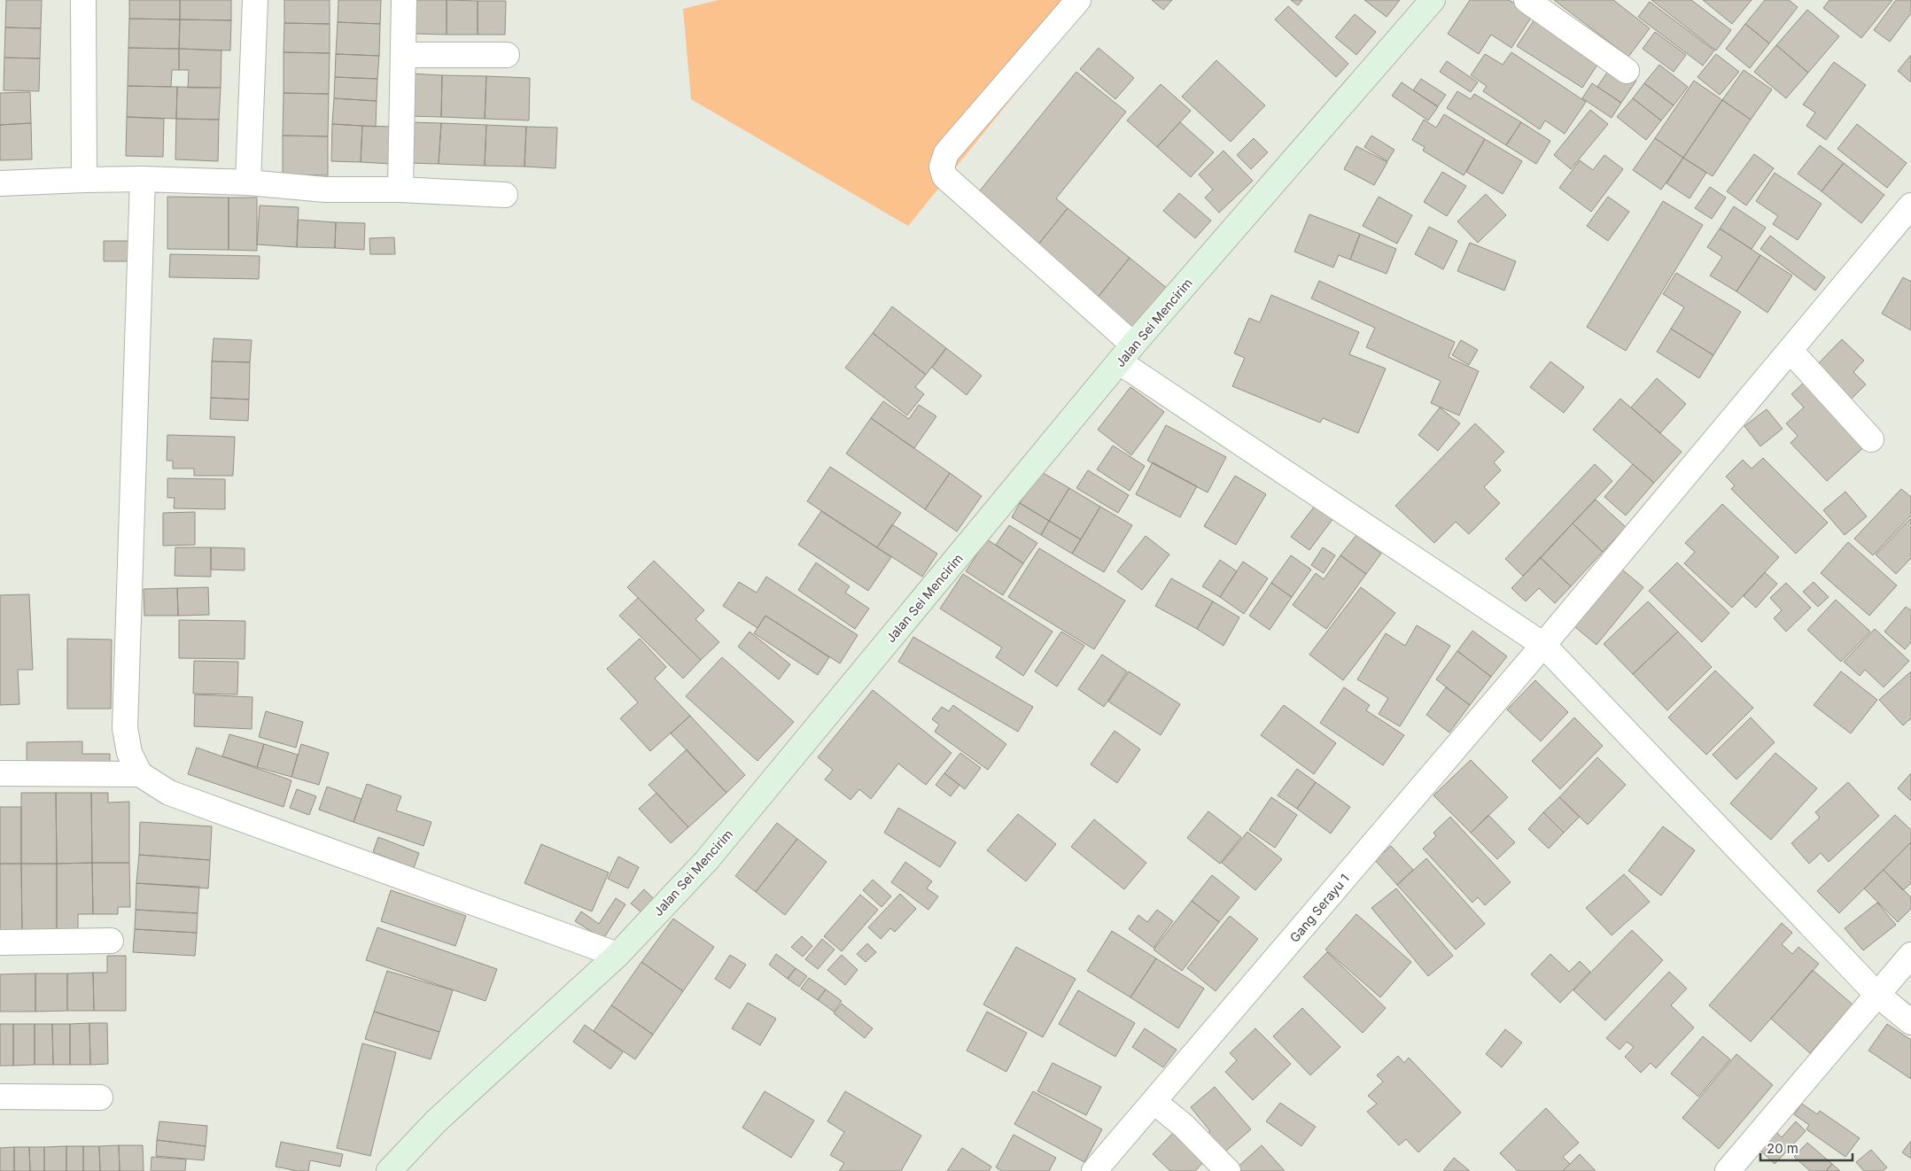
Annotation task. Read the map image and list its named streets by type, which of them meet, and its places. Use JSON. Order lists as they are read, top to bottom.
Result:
{
  "streets": {
    "street": ["Jalan Sei Mencirim", "Gang Serayu 1"]
  },
  "scale_bar": "20 m"
}
